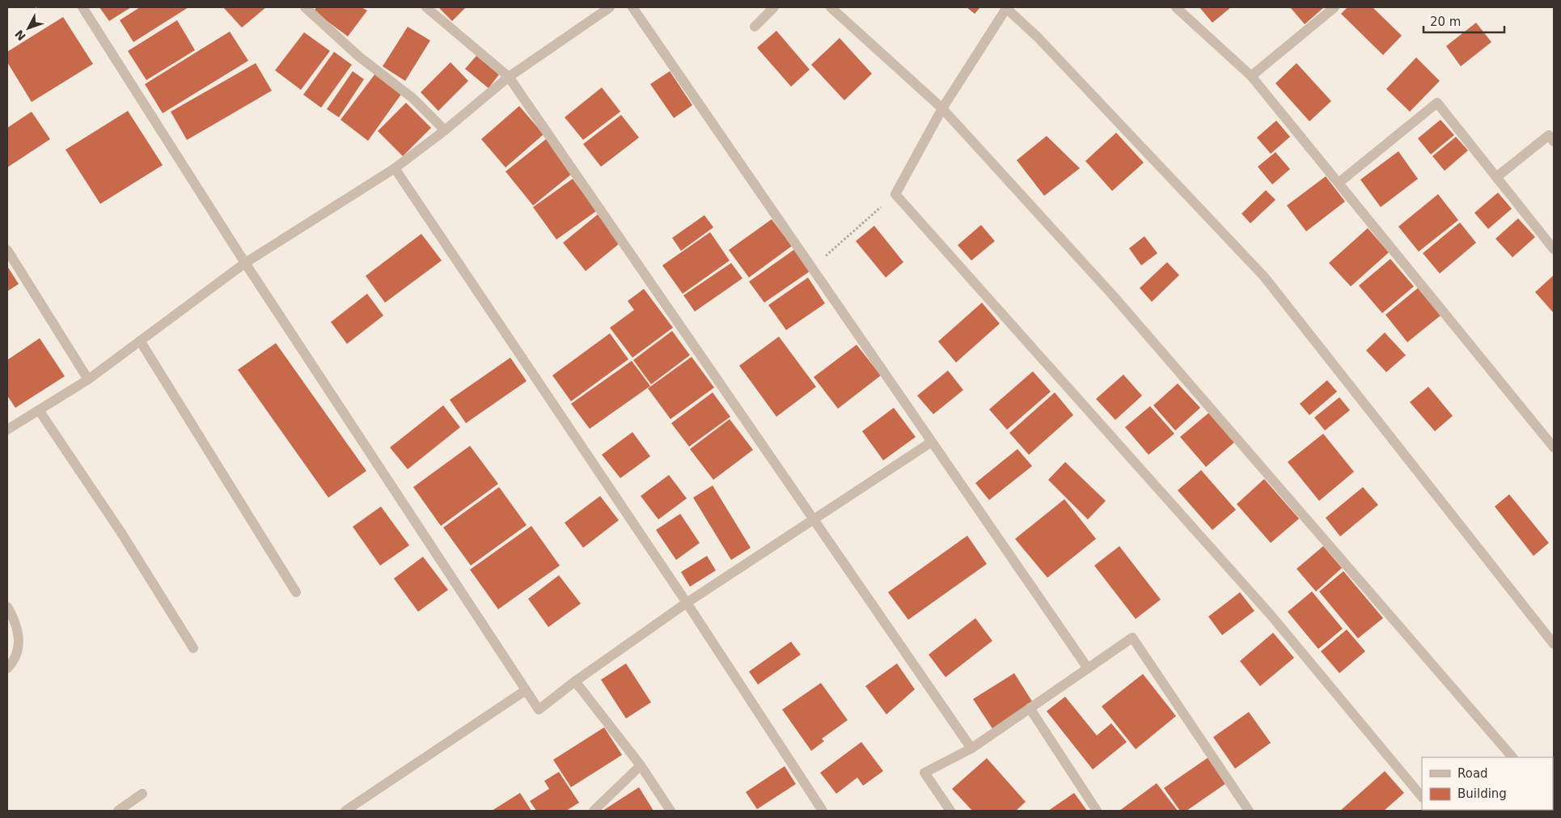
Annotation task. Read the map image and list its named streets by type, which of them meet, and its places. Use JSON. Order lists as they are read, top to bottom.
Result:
{
  "legend": ["Road", "Building"],
  "scale_bar": "20 m",
  "north": "bottom left"
}
